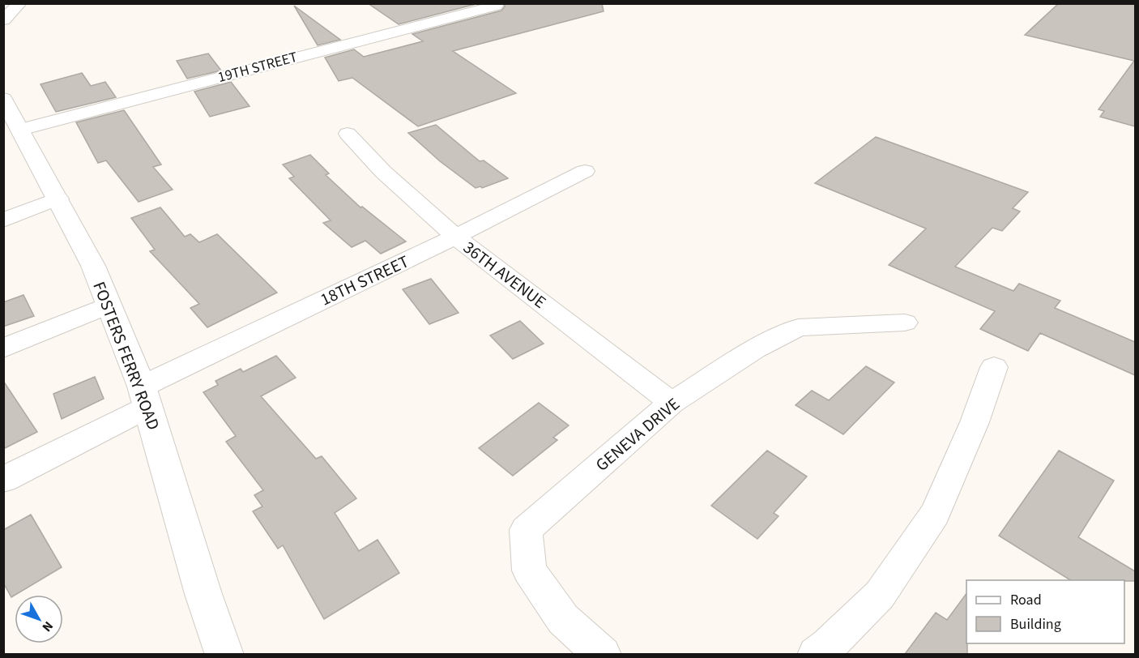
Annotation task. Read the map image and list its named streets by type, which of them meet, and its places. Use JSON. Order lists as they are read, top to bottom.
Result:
{
  "streets": {
    "street": [
      "19TH STREET",
      "36TH AVENUE",
      "18TH STREET",
      "FOSTERS FERRY ROAD",
      "GENEVA DRIVE"
    ]
  },
  "crossings": [
    ["19TH STREET", "FOSTERS FERRY ROAD"],
    ["36TH AVENUE", "18TH STREET"],
    ["36TH AVENUE", "GENEVA DRIVE"],
    ["18TH STREET", "FOSTERS FERRY ROAD"]
  ],
  "legend": ["Road", "Building"],
  "north": "bottom right"
}
